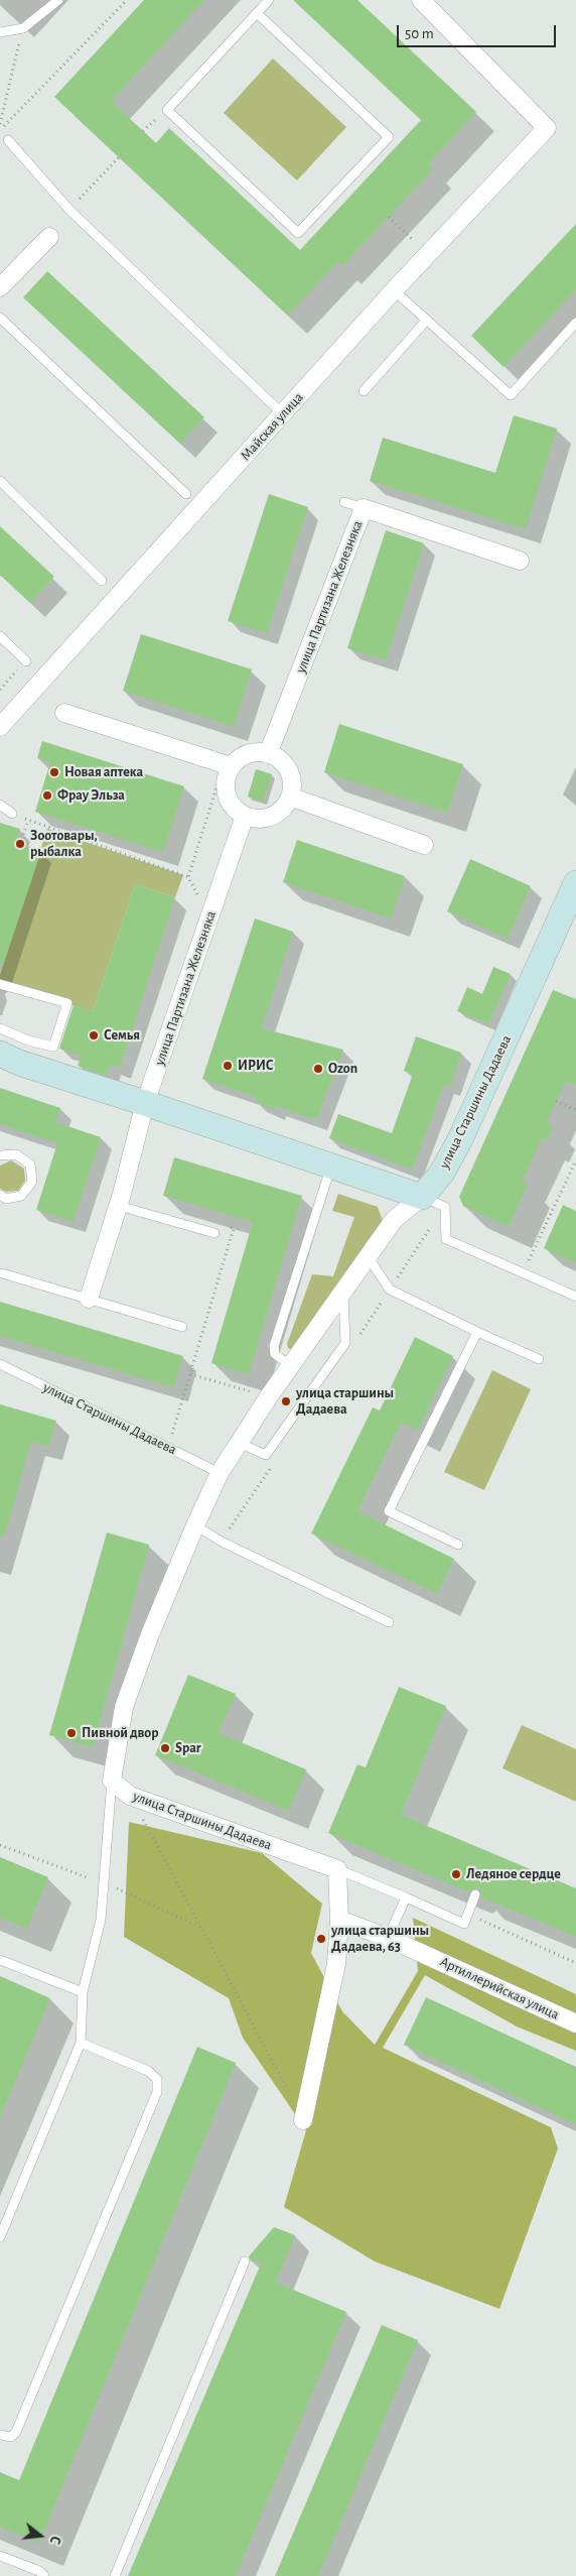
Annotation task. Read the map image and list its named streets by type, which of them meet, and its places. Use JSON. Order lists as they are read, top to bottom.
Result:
{
  "streets": {
    "street": [
      "Майская улица",
      "улица Партизана Железняка",
      "улица Старшины Дадаева",
      "Артиллерийская улица"
    ]
  },
  "places": [
    "Новая аптека",
    "Фрау Эльза",
    "Зоотовары, рыбалка",
    "Семья",
    "ИРИС",
    "Ozon",
    "улица старшины Дадаева",
    "Пивной двор",
    "Spar",
    "Ледяное сердце",
    "улица старшины Дадаева, 63"
  ],
  "scale_bar": "50 m",
  "north": "right"
}
